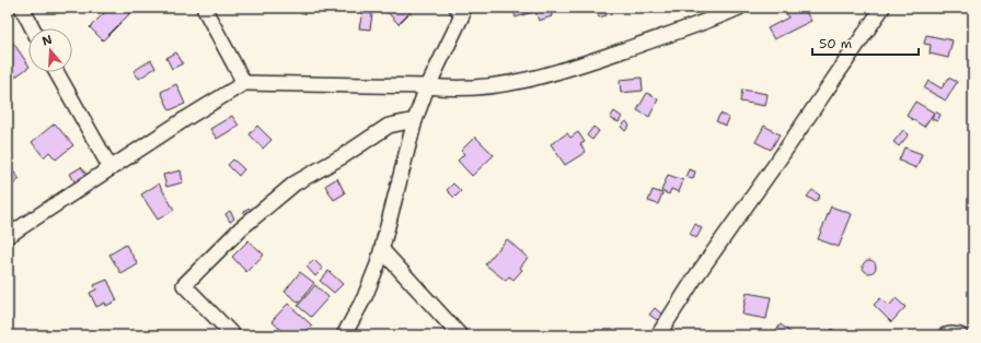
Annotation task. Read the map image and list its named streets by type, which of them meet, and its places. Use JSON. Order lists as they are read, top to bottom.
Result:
{
  "scale_bar": "50 m",
  "north": "top"
}
